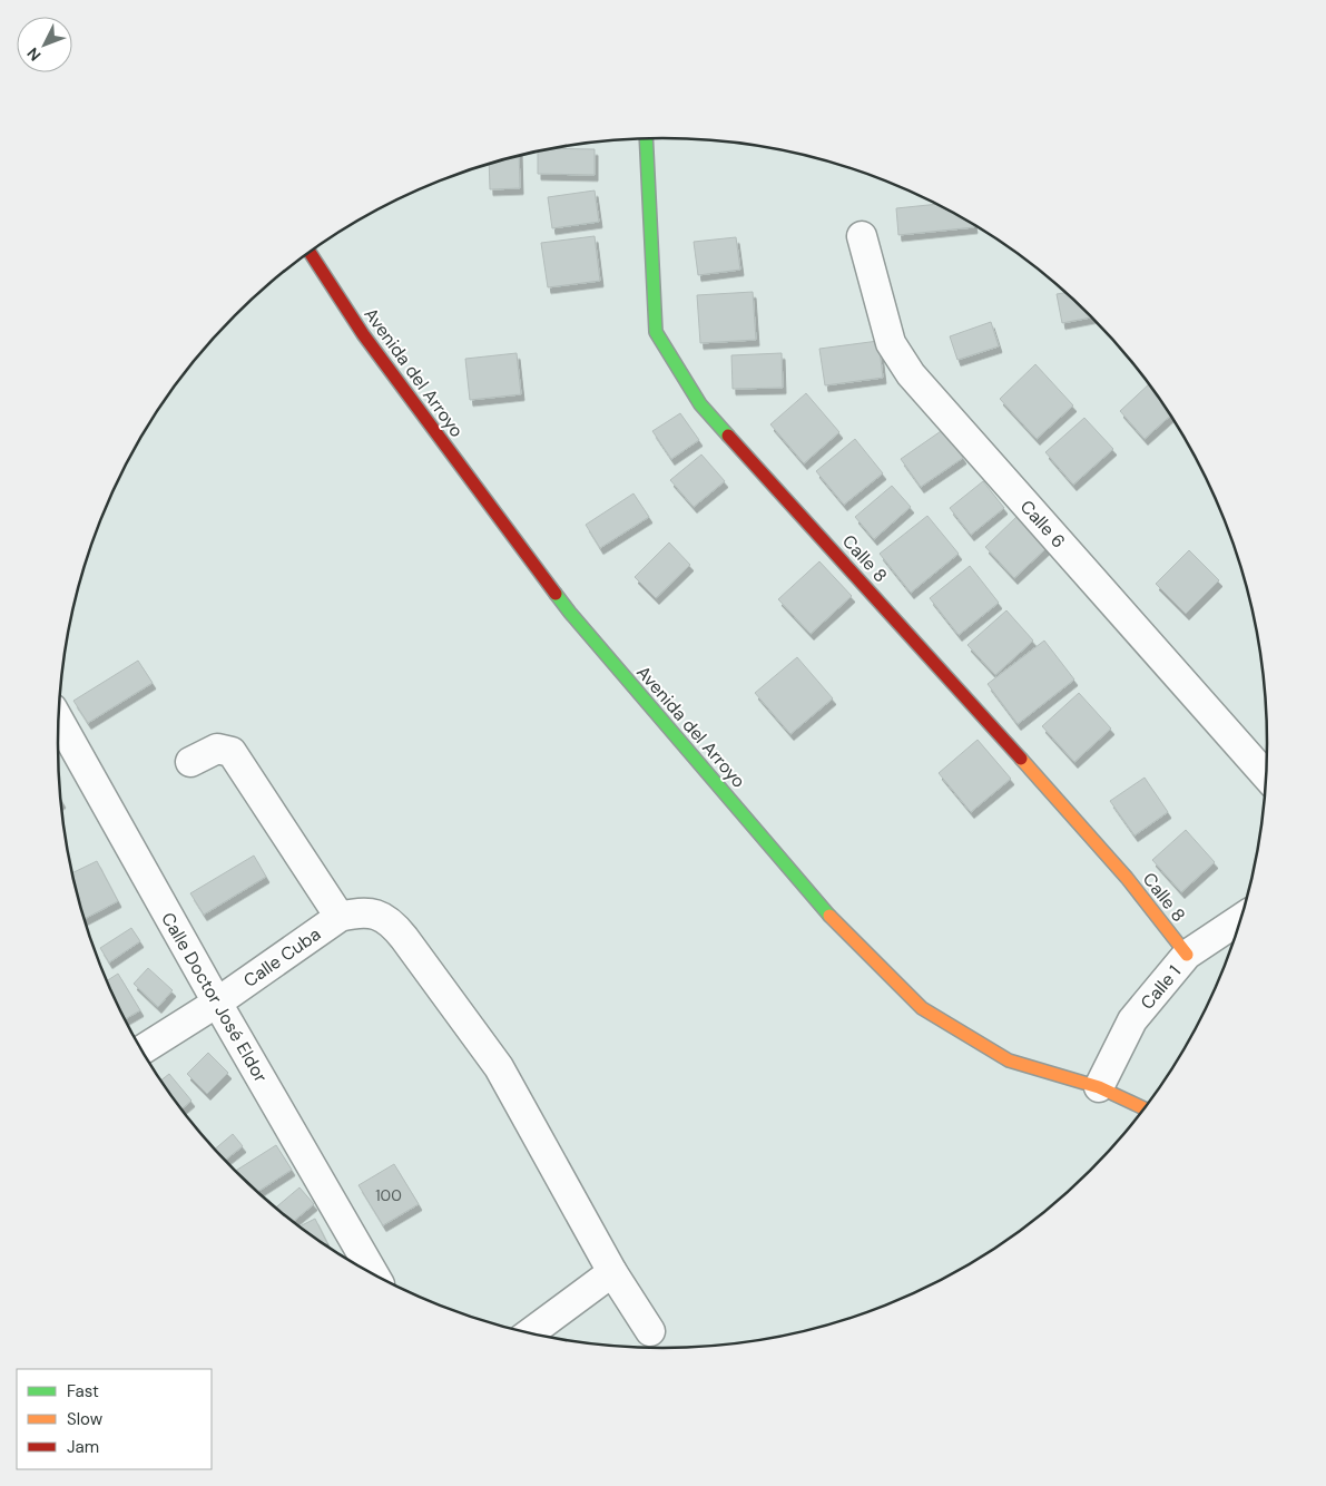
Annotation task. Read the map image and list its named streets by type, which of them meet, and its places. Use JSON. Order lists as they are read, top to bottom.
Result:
{
  "streets": {
    "street": [
      "Avenida del Arroyo",
      "Calle 6",
      "Calle 8",
      "Calle Cuba",
      "Calle 1",
      "Calle Doctor José Eldor"
    ]
  },
  "crossings": [
    ["Avenida del Arroyo", "Calle 1"],
    ["Calle 8", "Calle 1"],
    ["Calle Cuba", "Calle Doctor José Eldor"]
  ],
  "house_numbers": ["100"],
  "legend": ["Fast", "Slow", "Jam"],
  "north": "bottom left"
}
